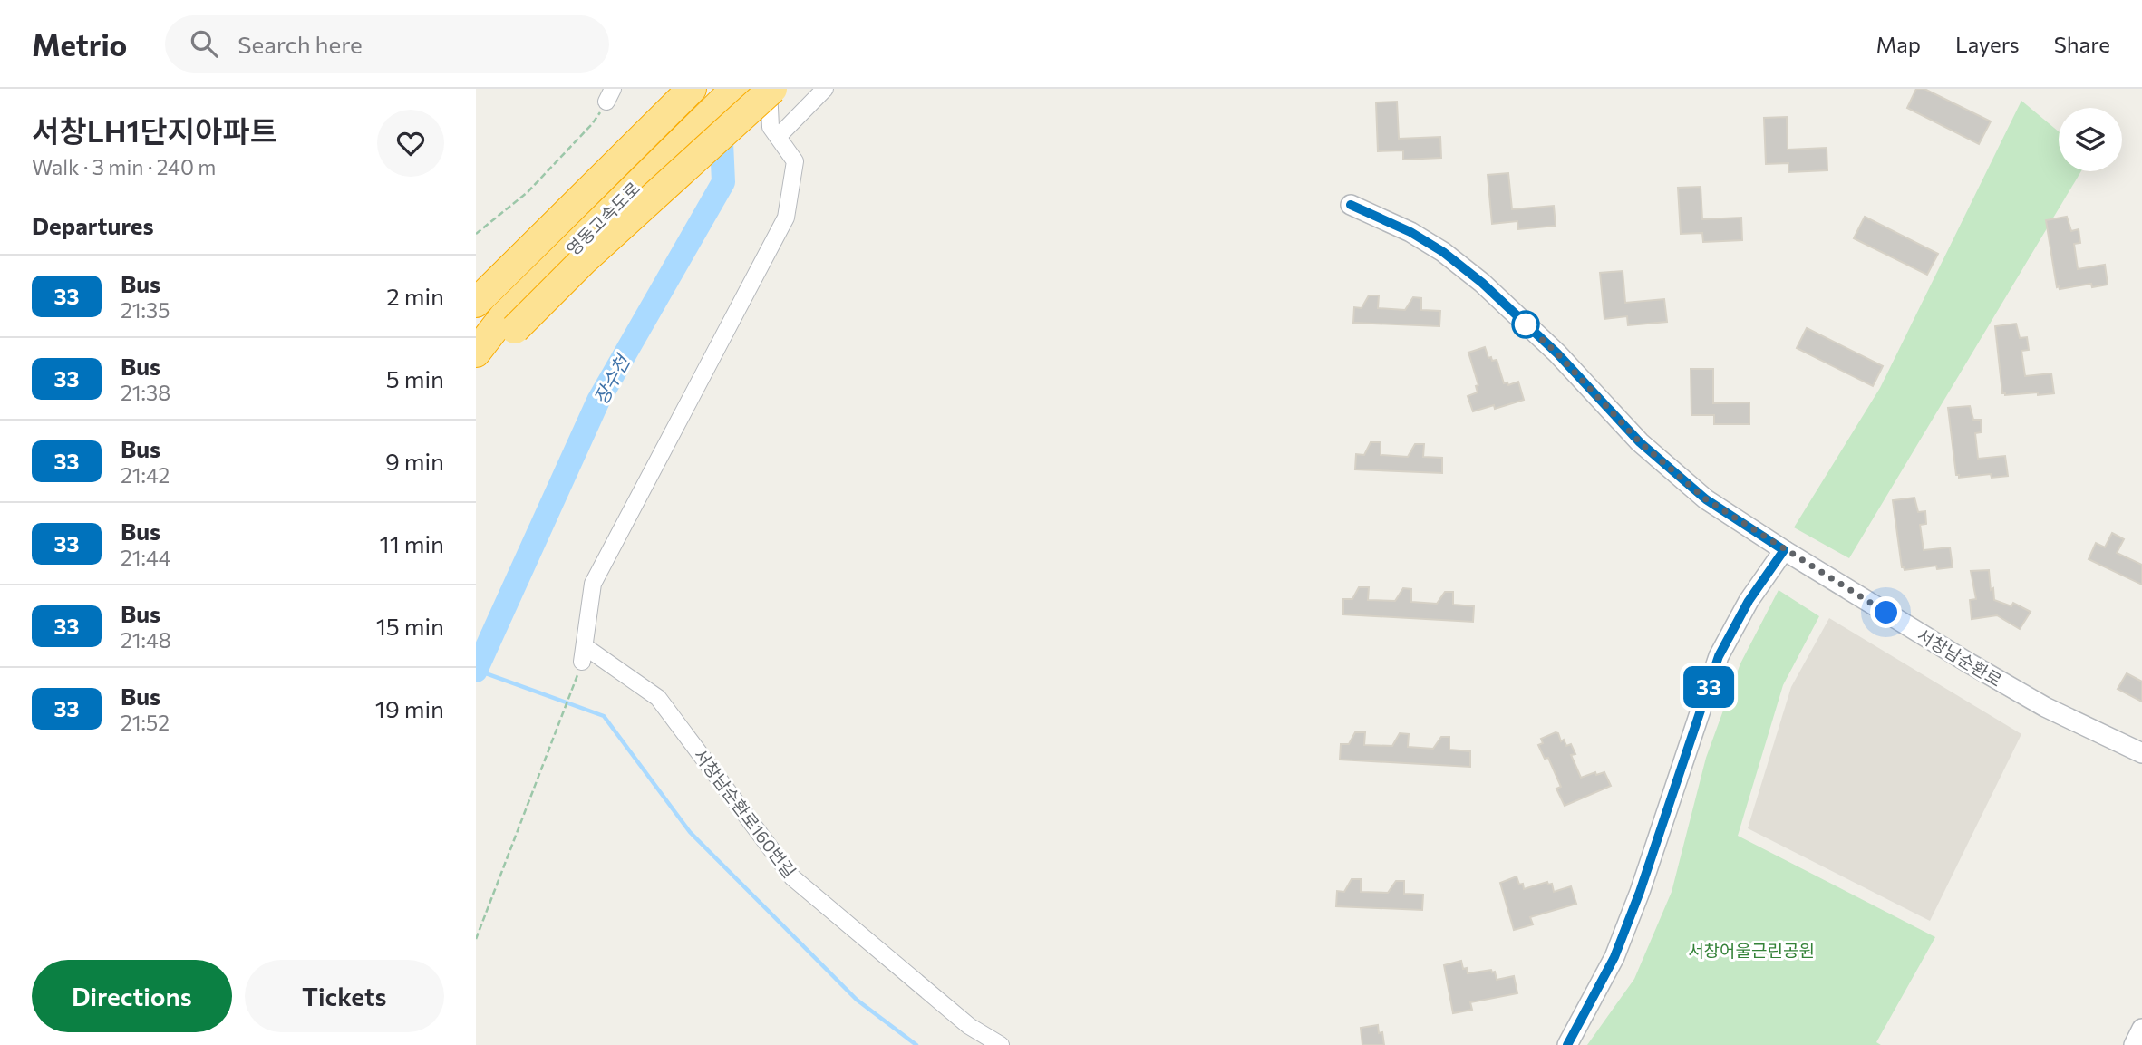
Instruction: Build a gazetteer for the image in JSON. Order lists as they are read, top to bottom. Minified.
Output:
{"streets":{"highway":["영동고속도로"],"street":["서창남순환로","서창남순환로160번길"]},"water":["장수천"],"parks":["서창어울근린공원"],"lines":["bus line 33"],"page":{"header":"Metrio","search":"Search here","nav":["Map","Layers","Share"],"heading":[["서창LH1단지아파트","Walk · 3 min · 240 m"],"Departures"],"on_map":"33","list":[{"mark":"33","name":"Bus","note":"21:35","value":"2 min"},{"mark":"33","name":"Bus","note":"21:38","value":"5 min"},{"mark":"33","name":"Bus","note":"21:42","value":"9 min"},{"mark":"33","name":"Bus","note":"21:44","value":"11 min"},{"mark":"33","name":"Bus","note":"21:48","value":"15 min"},{"mark":"33","name":"Bus","note":"21:52","value":"19 min"}],"buttons":["Directions","Tickets"]}}
